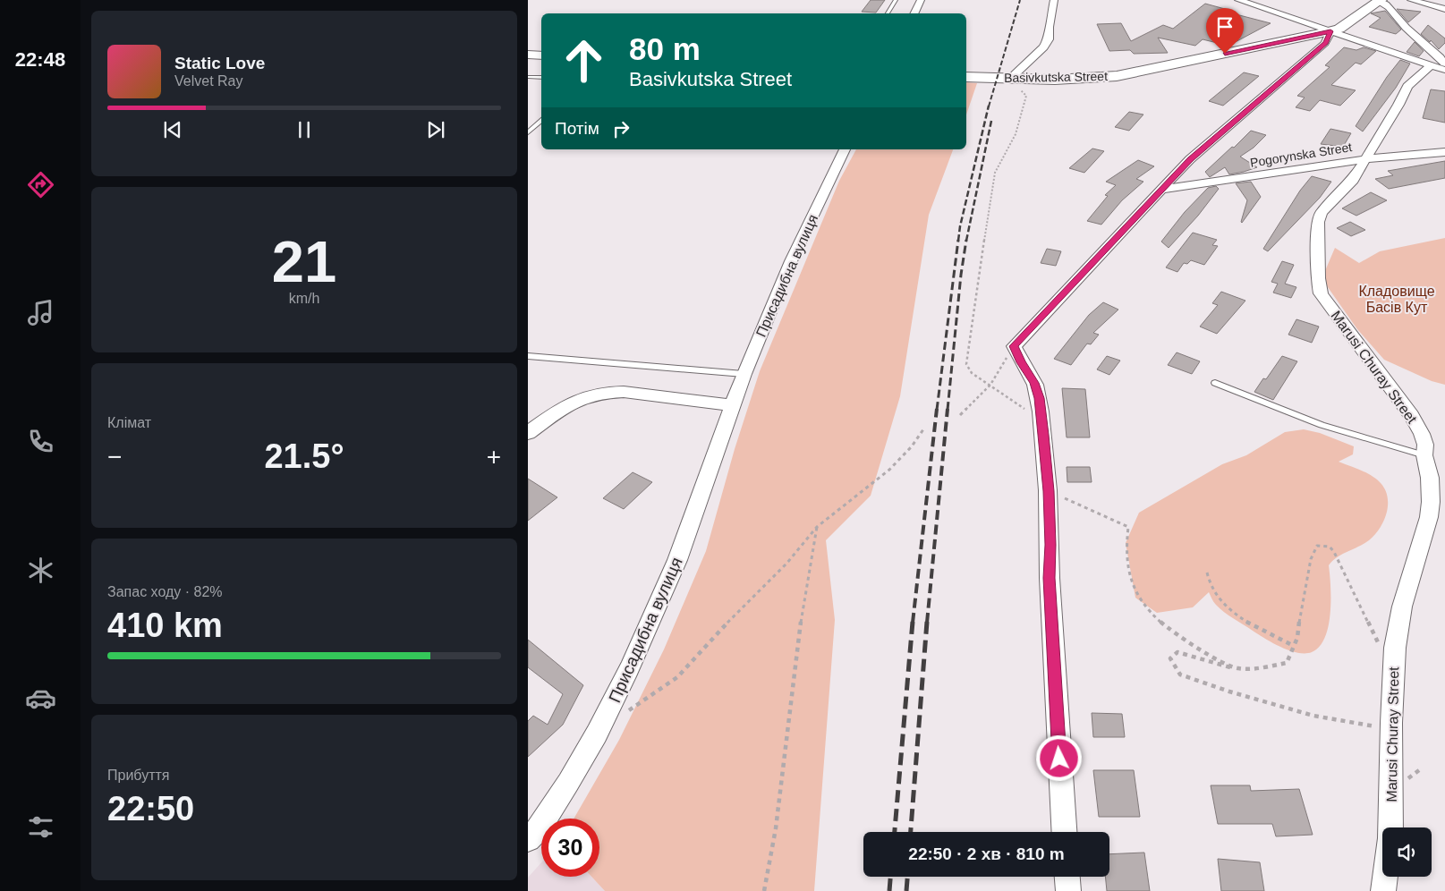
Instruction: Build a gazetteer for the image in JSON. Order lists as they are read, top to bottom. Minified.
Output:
{"streets":{"main road":["Basivkutska Street"],"street":["Pogorynska Street","Присадибна вулиця","Marusi Churay Street"]},"crossings":[["Basivkutska Street","Pogorynska Street"],["Pogorynska Street","Marusi Churay Street"]],"parks":["Кладовище Басів Кут"],"page":{"tabs":"22:48","turn":["80 m","Basivkutska Street"],"song":["Static Love","Velvet Ray"],"then":"Потім","tile":[["21","km/h"],"Клімат",["Запас ходу · 82%","410 km"],["Прибуття","22:50"]],"heat":["−","21.5°","+"],"limit":"30","trip":"22:50 · 2 хв · 810 m"}}
